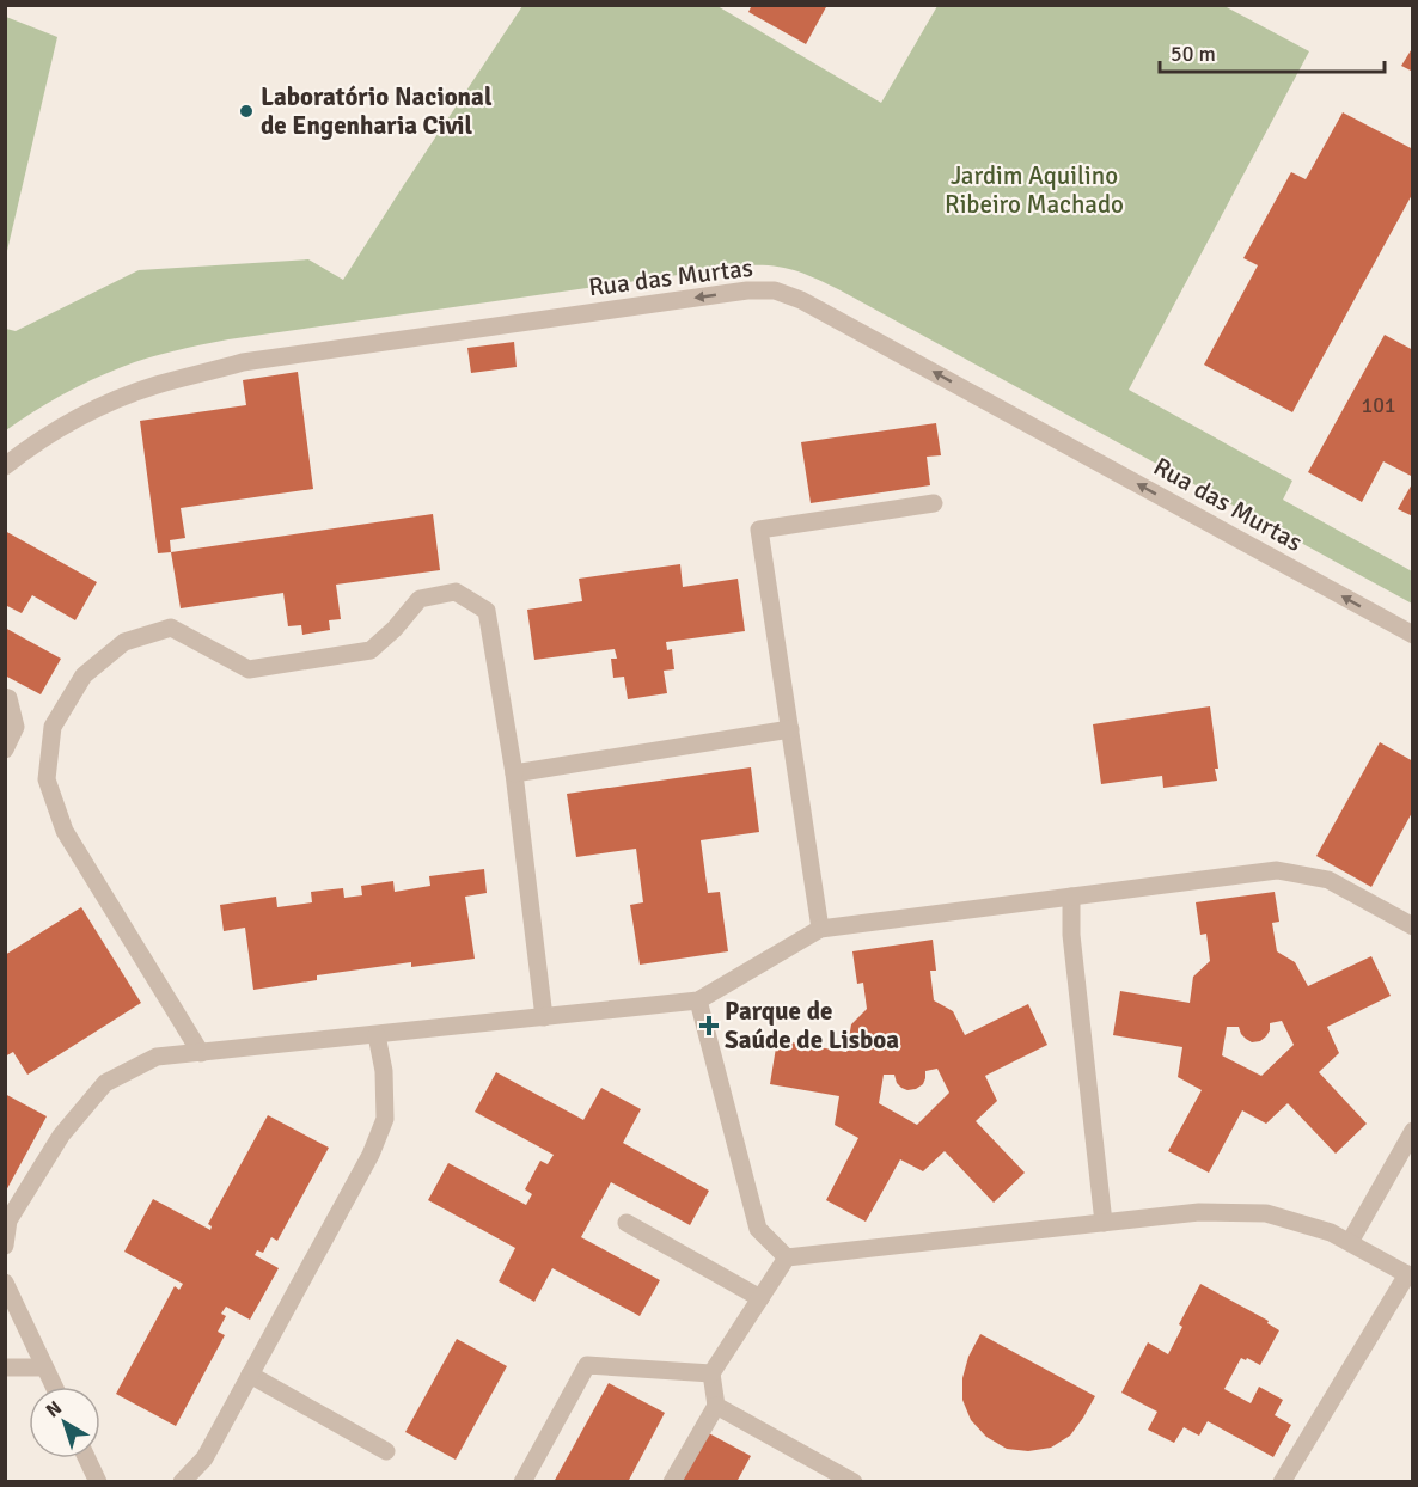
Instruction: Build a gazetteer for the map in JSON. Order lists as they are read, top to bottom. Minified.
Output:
{"streets":{"street":["Rua das Murtas"]},"one_way":["Rua das Murtas"],"parks":["Jardim Aquilino Ribeiro Machado"],"places":{"other":["Laboratório Nacional de Engenharia Civil"],"health":["Parque de Saúde de Lisboa"]},"house_numbers":["101"],"scale_bar":"50 m","north":"top left"}
